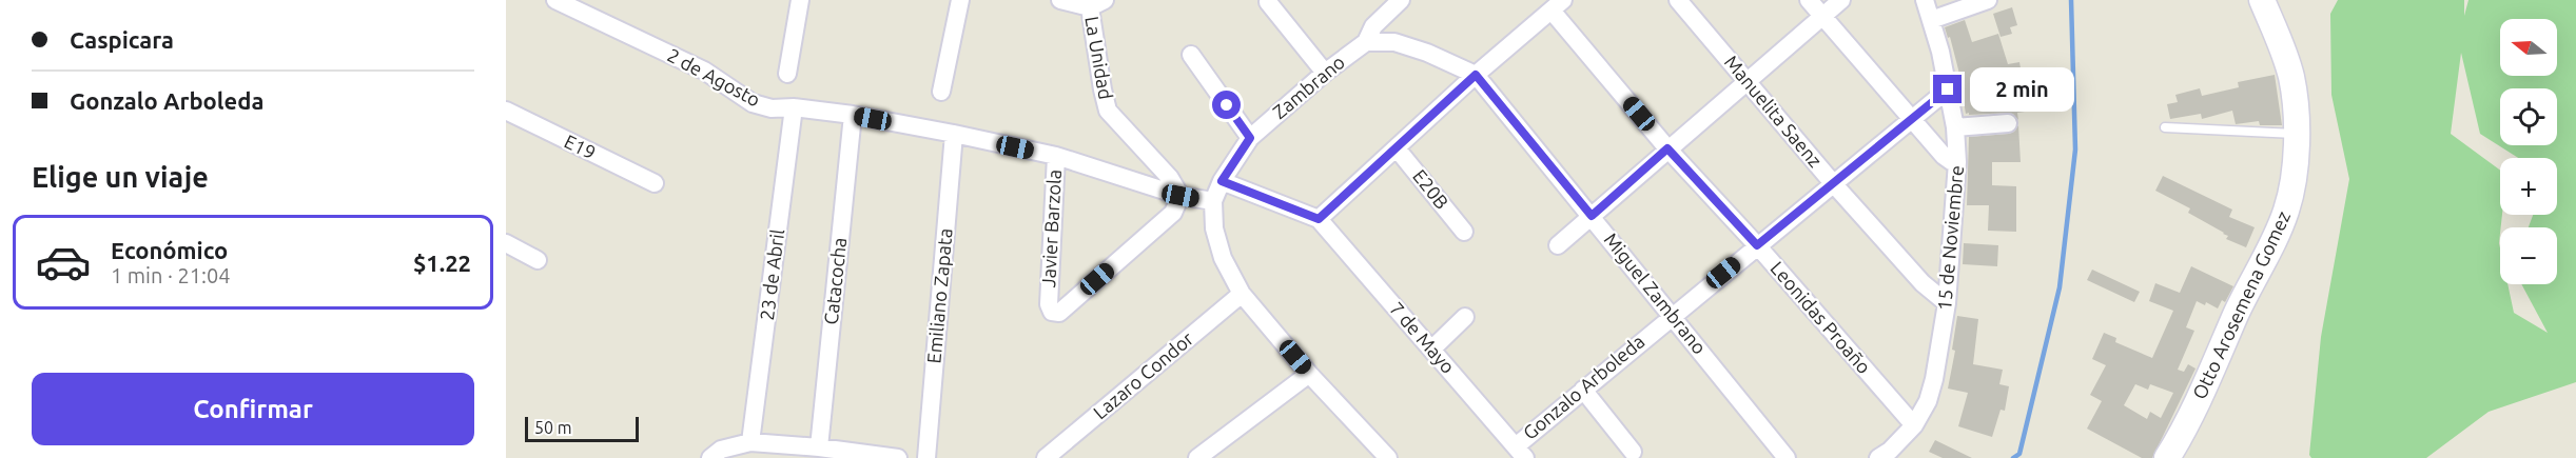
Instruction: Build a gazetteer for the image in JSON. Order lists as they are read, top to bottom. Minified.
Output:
{"streets":{"street":["La Unidad","2 de Agosto","Zambrano","Manuelita Saenz","E19","E20B","Javier Barzola","15 de Noviembre","23 de Abril","Catacocha","Miguel Zambrano","Emiliano Zapata","Otto Arosemena Gomez","Leonidas Proaño","7 de Mayo","Lazaro Condor","Gonzalo Arboleda"]},"crossings":[["La Unidad","2 de Agosto"],["La Unidad","Javier Barzola"],["2 de Agosto","Zambrano"],["2 de Agosto","Javier Barzola"],["2 de Agosto","23 de Abril"],["2 de Agosto","Catacocha"],["2 de Agosto","Emiliano Zapata"],["Zambrano","Miguel Zambrano"],["Zambrano","Lazaro Condor"],["Manuelita Saenz","15 de Noviembre"],["Manuelita Saenz","Gonzalo Arboleda"],["15 de Noviembre","Leonidas Proaño"],["15 de Noviembre","Gonzalo Arboleda"],["Miguel Zambrano","Gonzalo Arboleda"],["Leonidas Proaño","Gonzalo Arboleda"],["7 de Mayo","Gonzalo Arboleda"]],"scale_bar":"50 m","north":"left","page":{"banner":["Caspicara","Gonzalo Arboleda"],"map_buttons":["+","−"],"bubble":"2 min","heading":"Elige un viaje","list":[{"name":"Económico","note":"1 min · 21:04","value":"$1.22"}],"buttons":"Confirmar","scale":"50 m"}}
